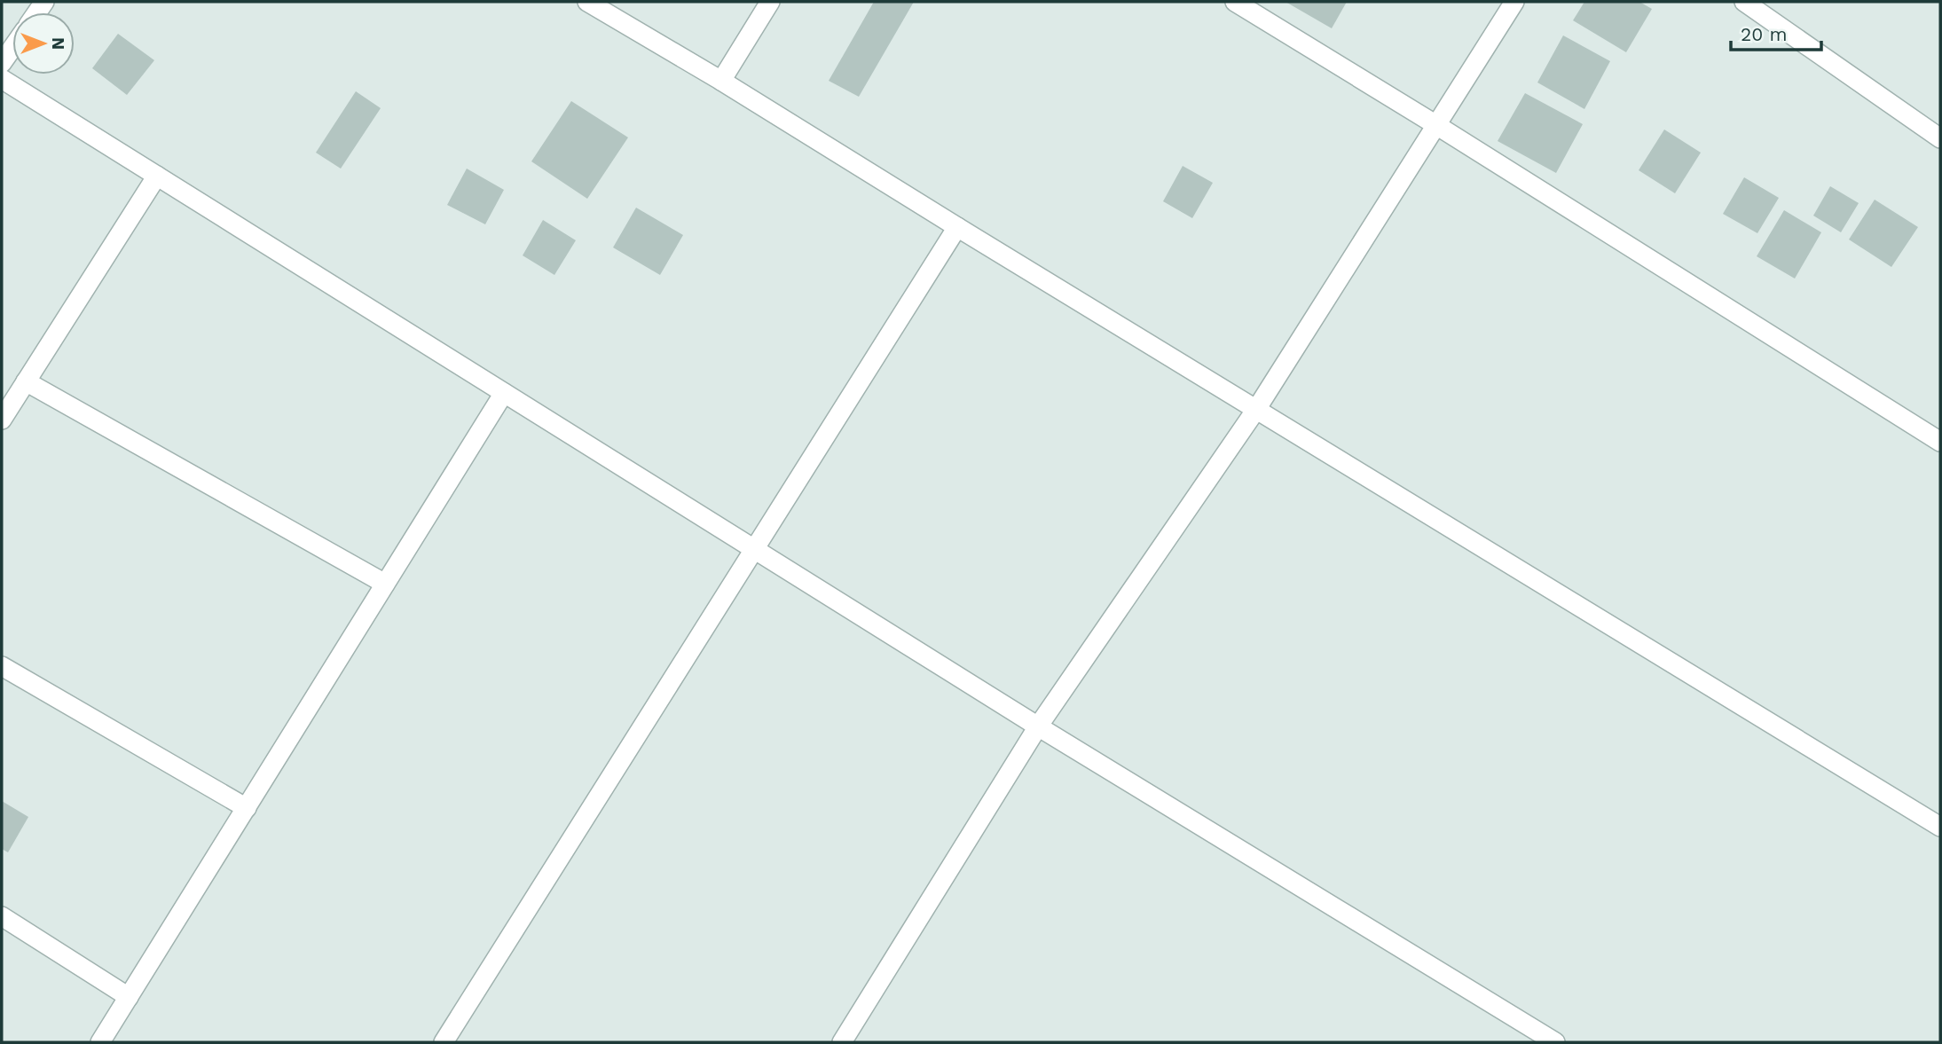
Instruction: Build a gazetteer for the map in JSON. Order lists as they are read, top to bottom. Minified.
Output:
{"scale_bar":"20 m","north":"right"}
